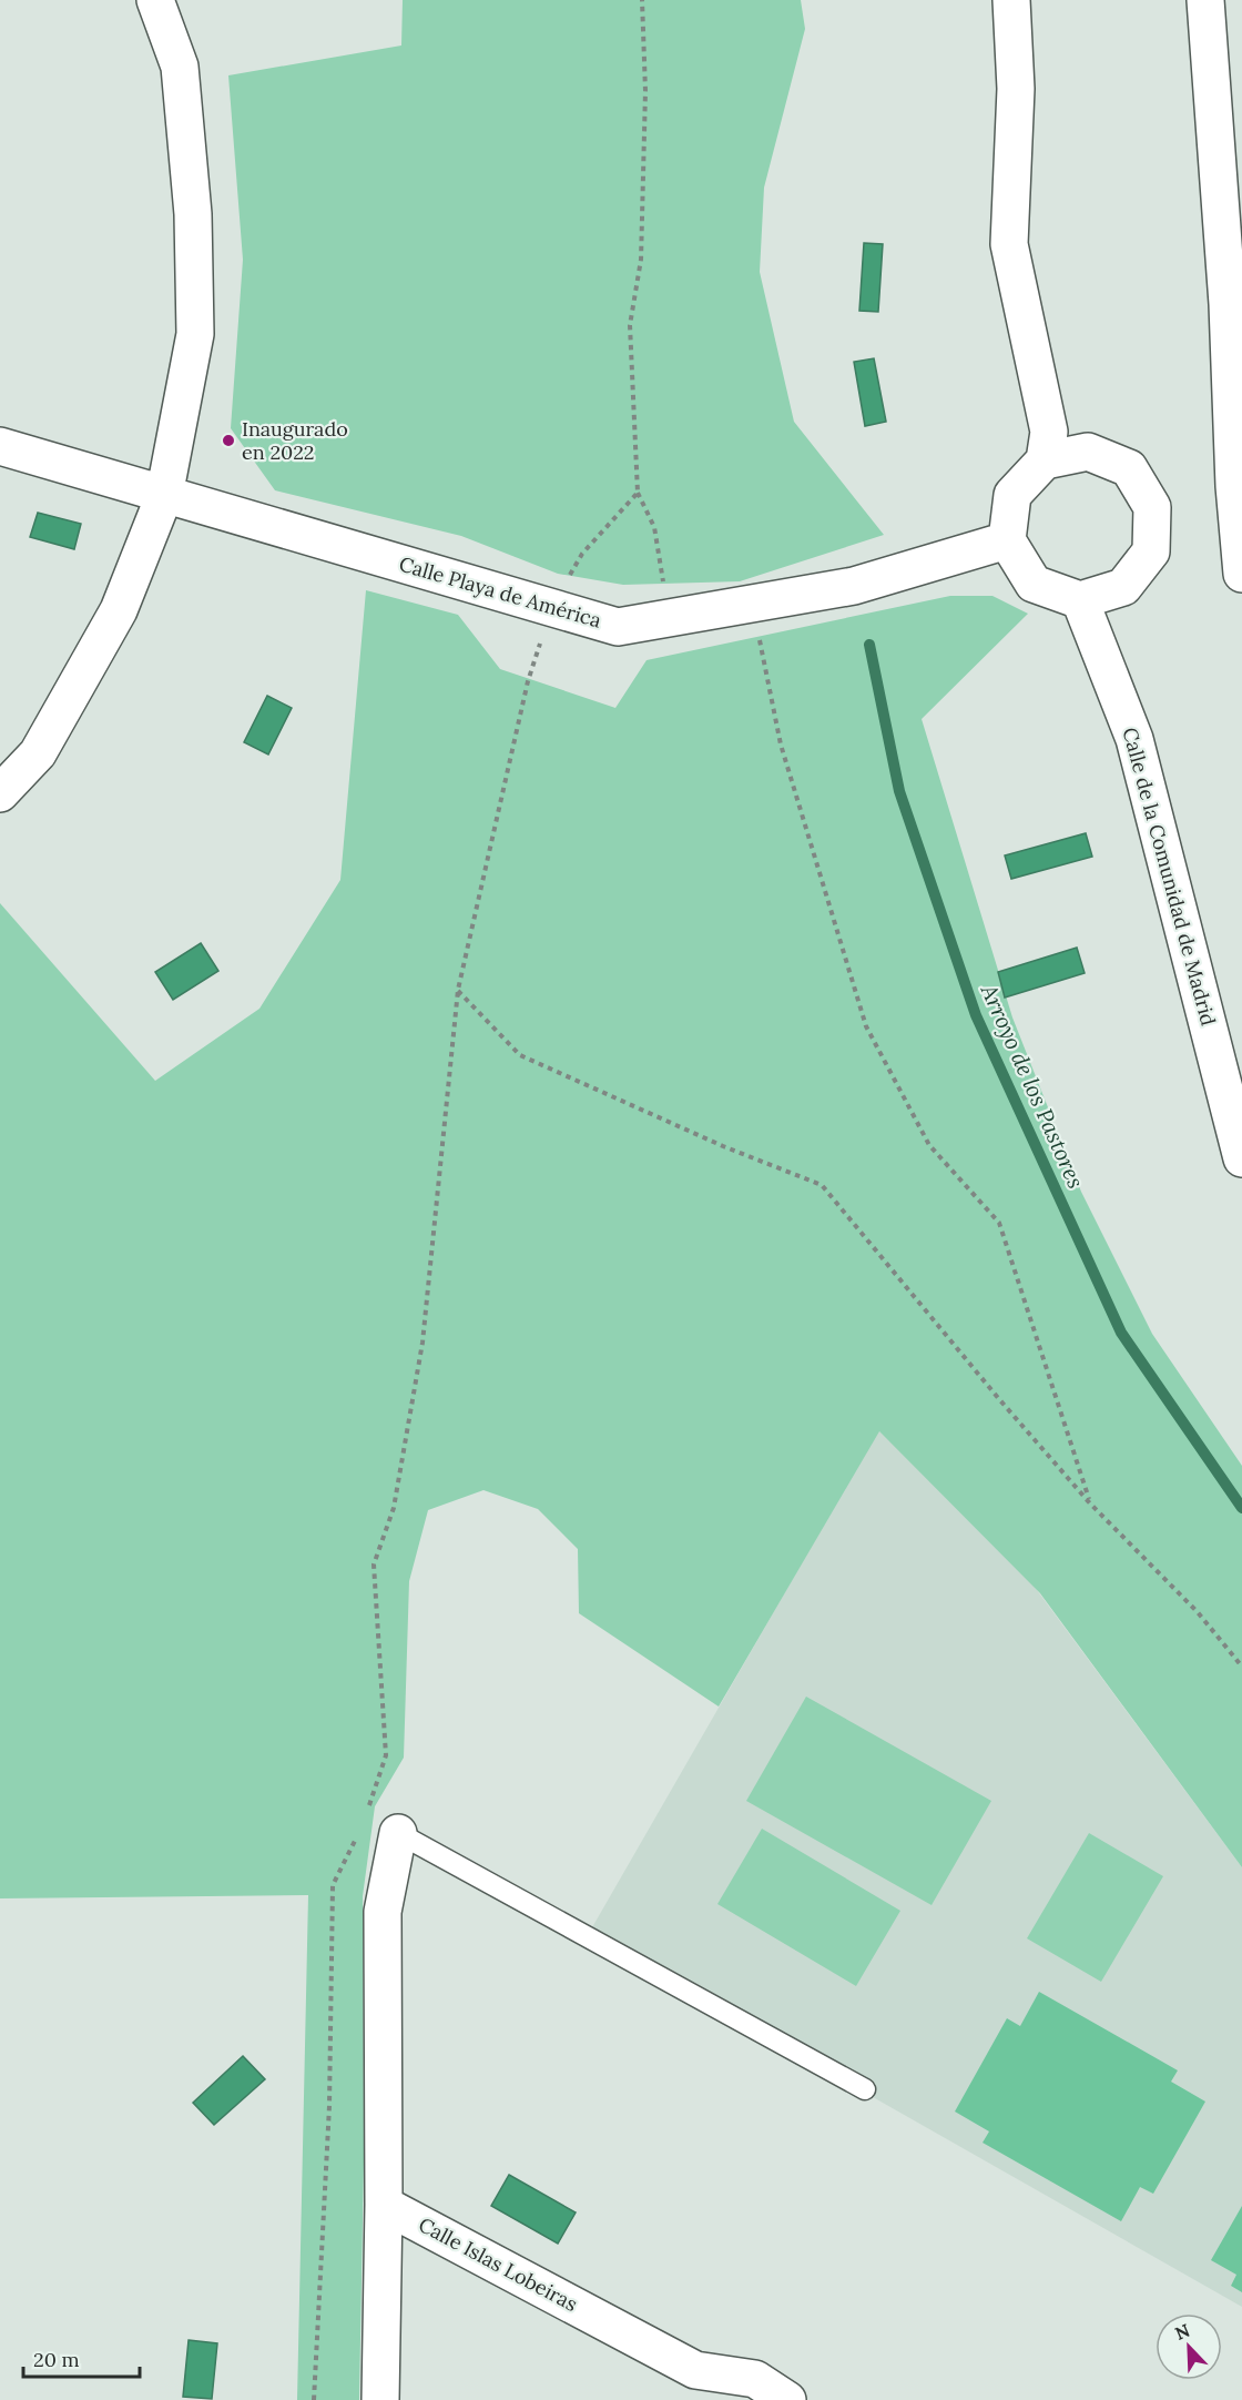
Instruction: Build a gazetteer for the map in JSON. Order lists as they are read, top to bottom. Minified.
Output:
{"streets":{"street":["Calle Playa de América","Calle de la Comunidad de Madrid","Calle Islas Lobeiras"]},"crossings":[["Calle Playa de América","Calle de la Comunidad de Madrid"]],"water":["Arroyo de los Pastores"],"places":["Inaugurado en 2022"],"scale_bar":"20 m","north":"top left"}
